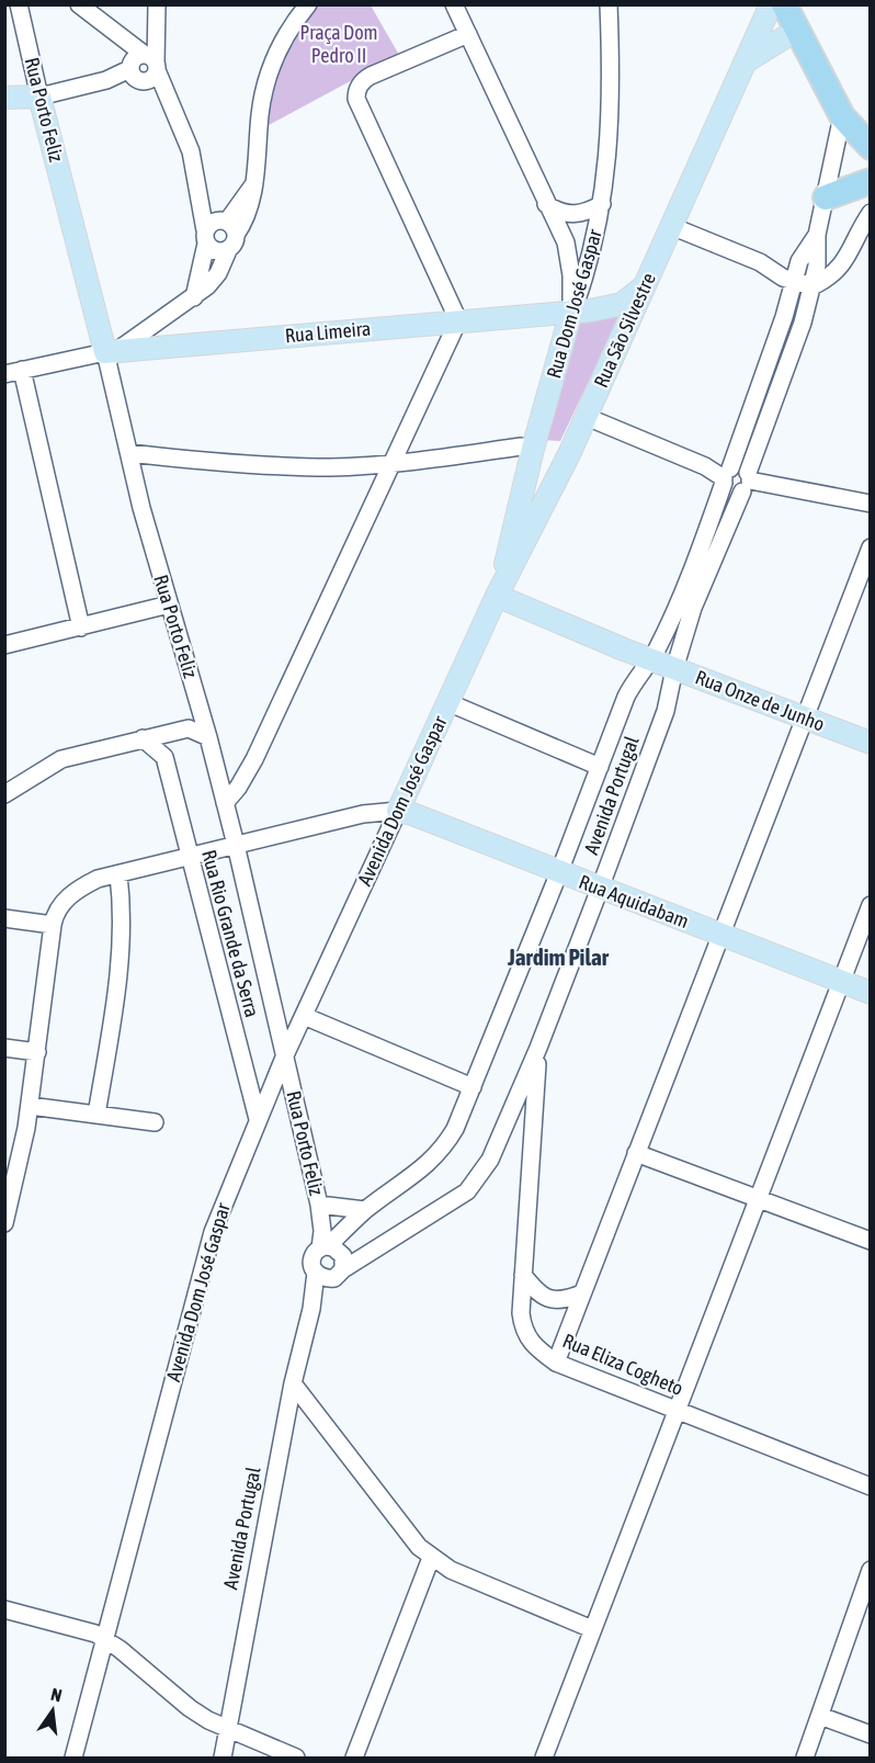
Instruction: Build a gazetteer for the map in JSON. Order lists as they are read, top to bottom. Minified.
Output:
{"streets":{"main road":["Rua Porto Feliz","Rua Dom José Gaspar","Rua São Silvestre","Rua Limeira","Rua Onze de Junho","Avenida Dom José Gaspar","Rua Aquidabam"],"street":["Avenida Portugal","Rua Rio Grande da Serra","Rua Eliza Cogheto"]},"crossings":[["Rua Porto Feliz","Rua Limeira"],["Rua Porto Feliz","Avenida Portugal"],["Rua Porto Feliz","Avenida Dom José Gaspar"],["Rua Dom José Gaspar","Rua São Silvestre"],["Rua Dom José Gaspar","Rua Limeira"],["Rua Dom José Gaspar","Rua Onze de Junho"],["Rua Dom José Gaspar","Avenida Dom José Gaspar"],["Rua São Silvestre","Rua Limeira"],["Rua São Silvestre","Rua Onze de Junho"],["Rua São Silvestre","Avenida Dom José Gaspar"],["Rua Onze de Junho","Avenida Portugal"],["Rua Onze de Junho","Avenida Dom José Gaspar"],["Avenida Portugal","Rua Aquidabam"],["Avenida Portugal","Rua Eliza Cogheto"],["Avenida Dom José Gaspar","Rua Aquidabam"],["Avenida Dom José Gaspar","Rua Rio Grande da Serra"]],"districts":["Jardim Pilar"],"parks":["Praça Dom Pedro II"],"north":"top"}
